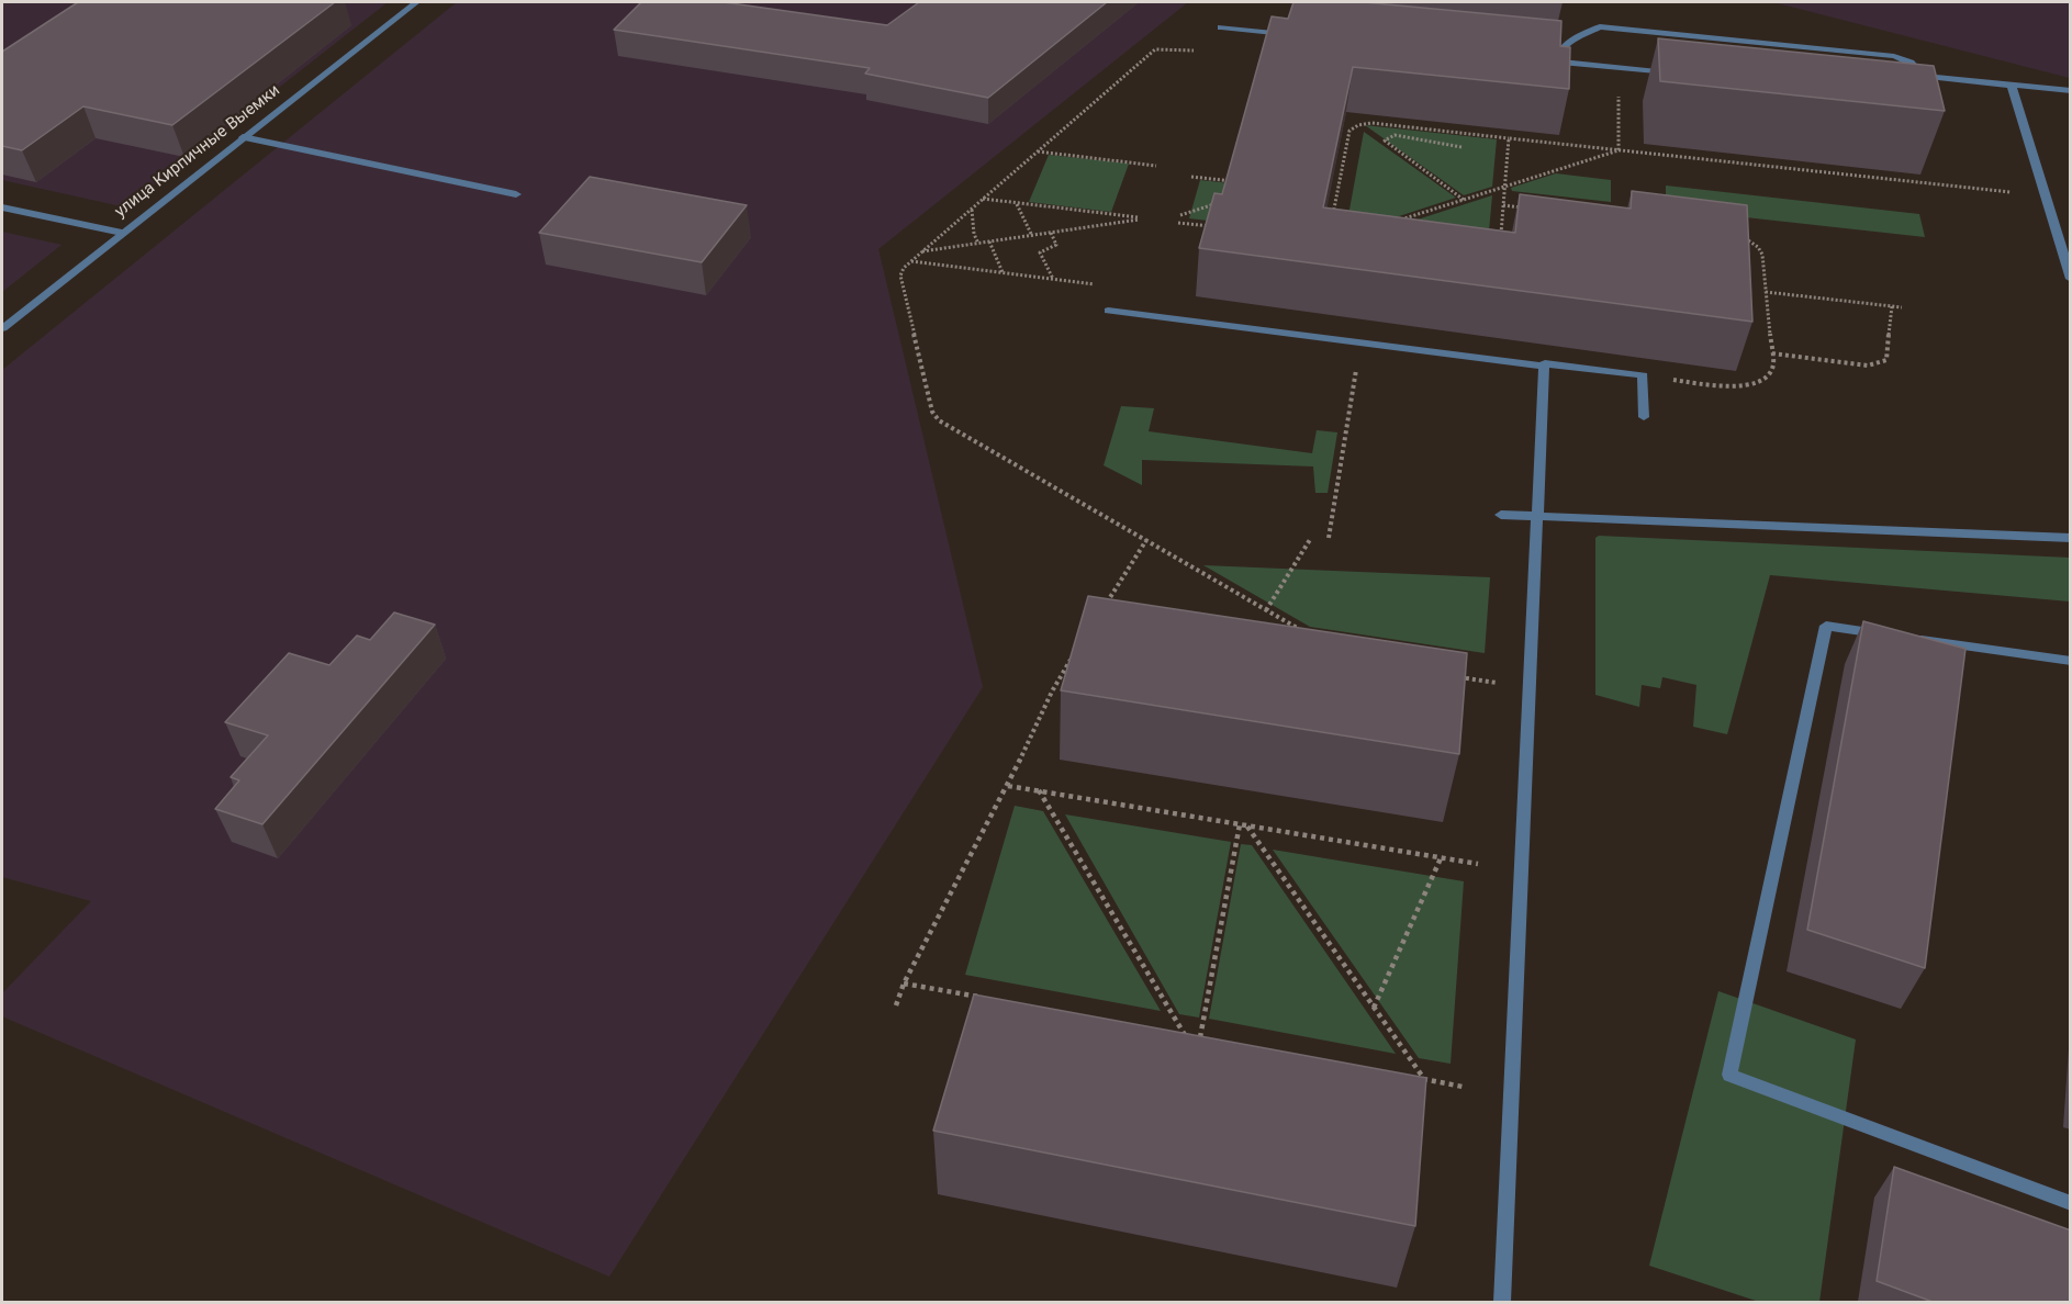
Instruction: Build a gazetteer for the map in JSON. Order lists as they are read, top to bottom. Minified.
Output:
{"streets":{"street":["улица Кирпичные Выемки"]}}
